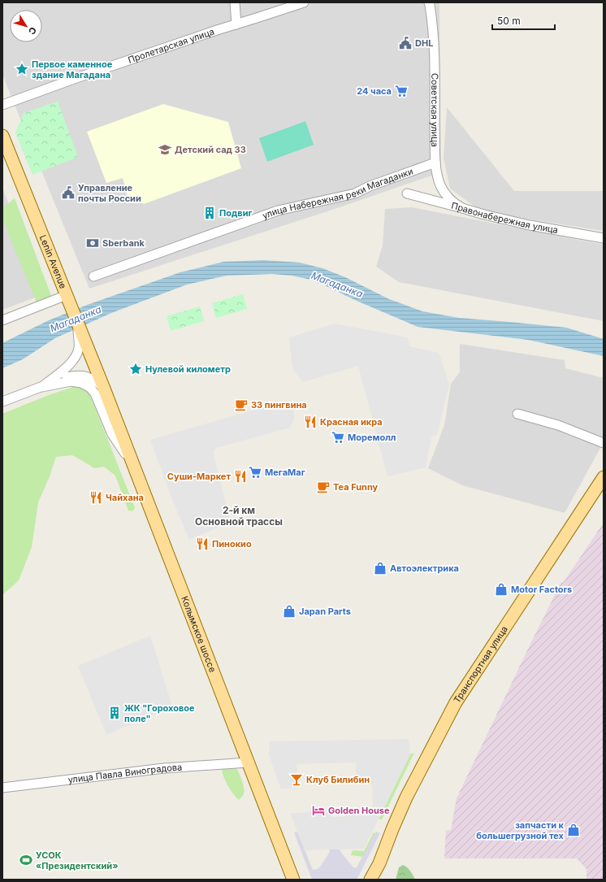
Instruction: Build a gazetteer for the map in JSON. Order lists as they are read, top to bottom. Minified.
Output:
{"streets":{"main road":["Lenin Avenue","Колымское шоссе","Транспортная улица"],"street":["Пролетарская улица","Советская улица","улица Набережная реки Магаданки","Правонабережная улица","улица Павла Виноградова"]},"crossings":[["Советская улица","улица Набережная реки Магаданки"],["Советская улица","Правонабережная улица"],["Lenin Avenue","Колымское шоссе"],["Колымское шоссе","улица Павла Виноградова"]],"districts":["2-й км Основной трассы"],"water":["Магаданка"],"places":{"public building":["DHL","Управление почты России"],"place":["Первое каменное здание Магадана","Нулевой километр"],"supermarket":["24 часа","Моремолл","МегаМаг"],"school or university":["Детский сад 33"],"building":["Подвиг","ЖК \"Гороховое поле\""],"bank":["Sberbank"],"cafe":["33 пингвина","Tea Funny"],"restaurant":["Красная икра","Суши-Маркет","Чайхана","Пинокио"],"shop":["Автоэлектрика","Motor Factors","Japan Parts","запчасти к большегрузной тех"],"bar":["Клуб Билибин"],"hotel":["Golden House"],"sports":["УСОК «Президентский»"]},"scale_bar":"50 m","north":"bottom right"}
